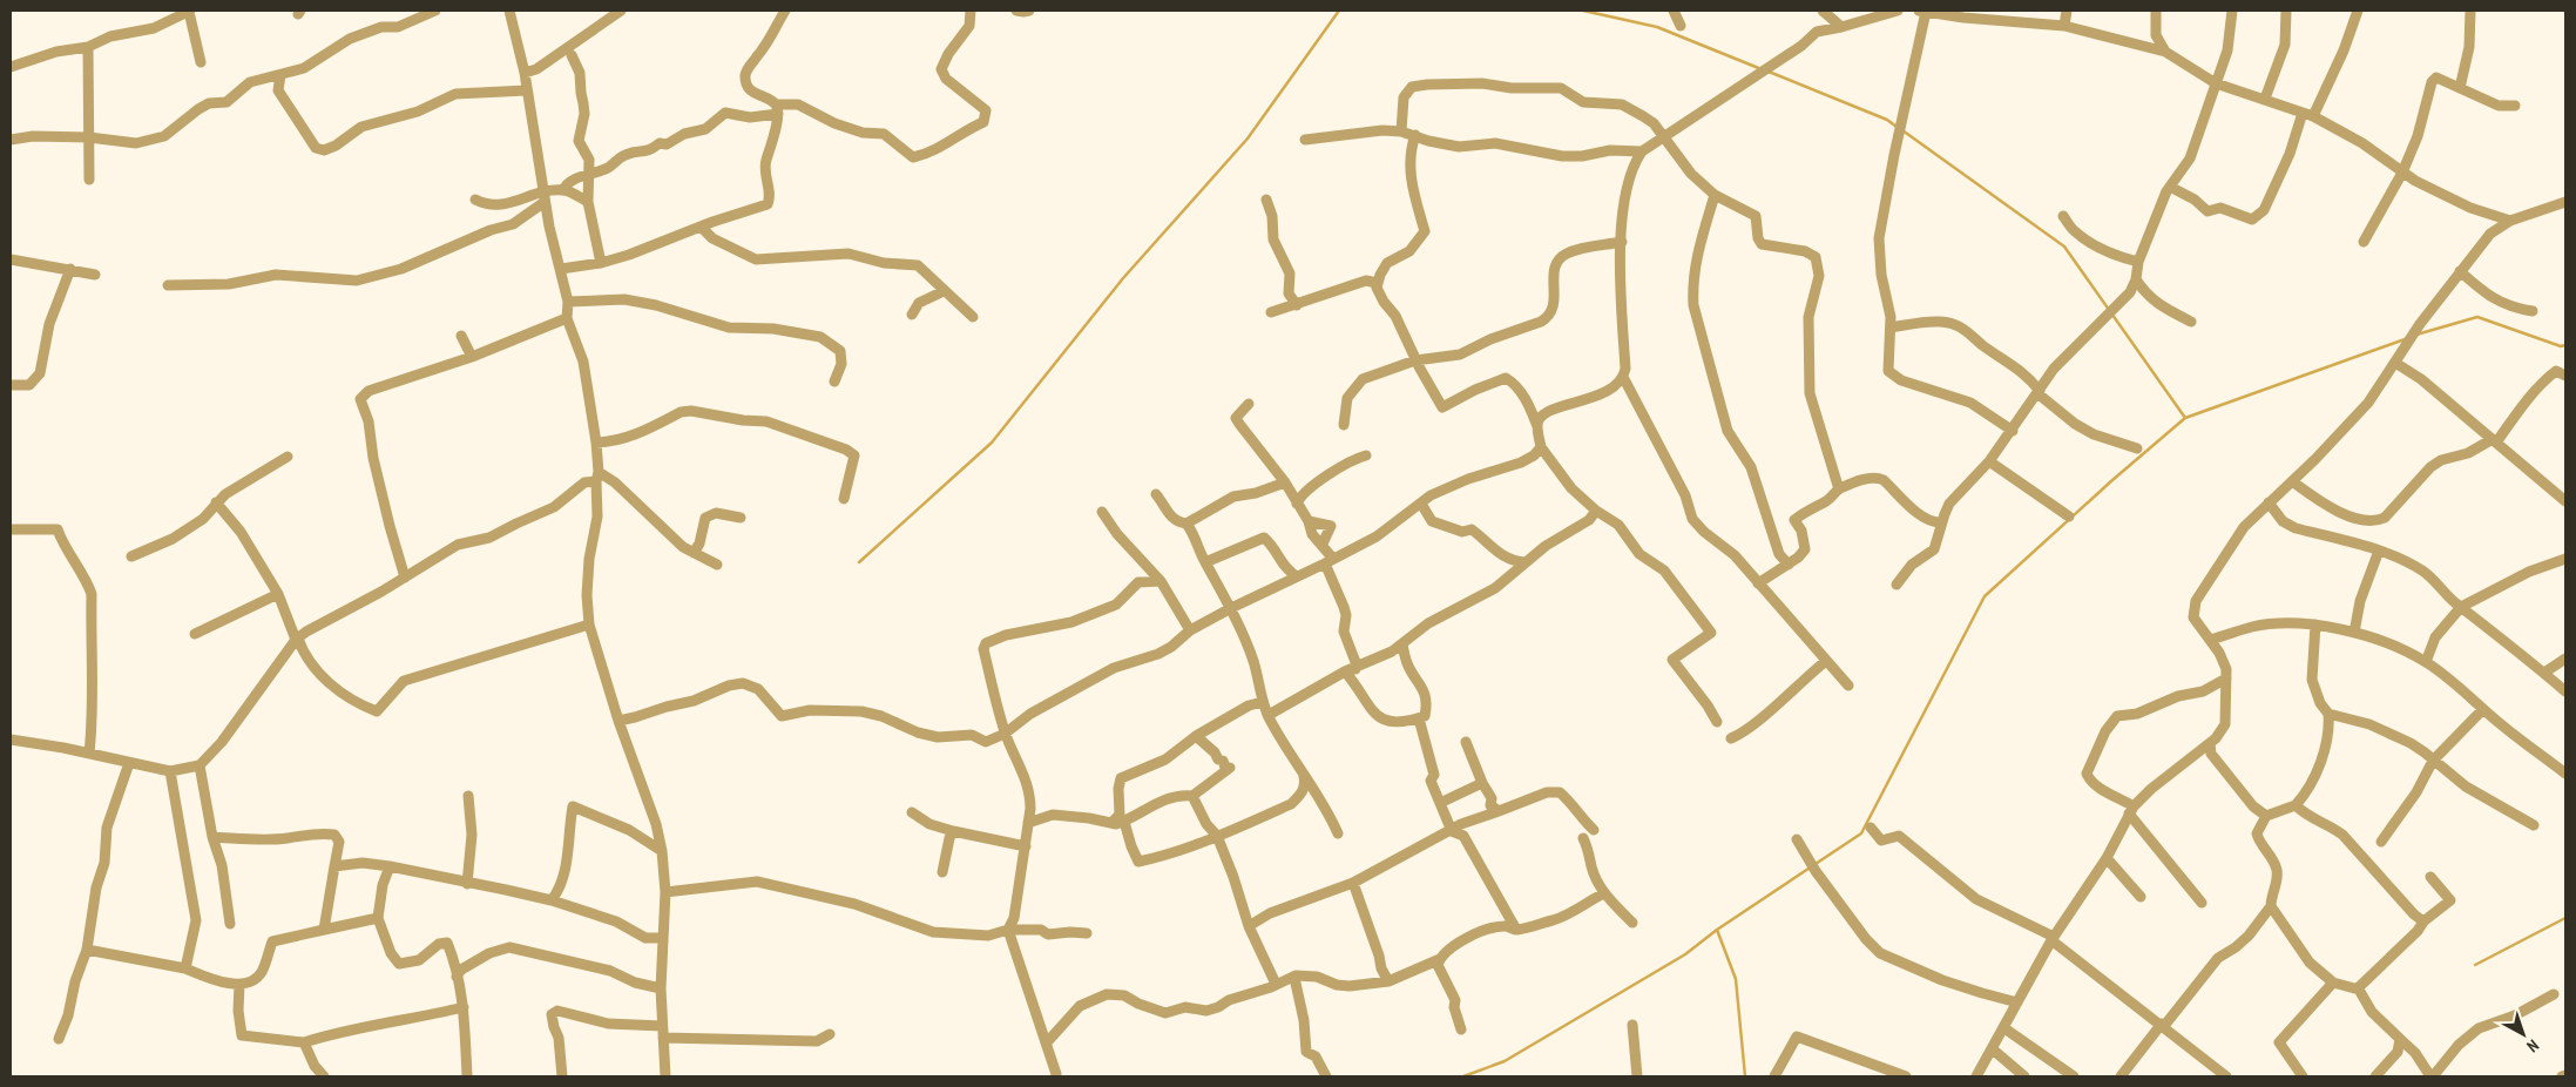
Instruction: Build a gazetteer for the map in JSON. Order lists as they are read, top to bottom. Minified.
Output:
{"north":"bottom right"}
